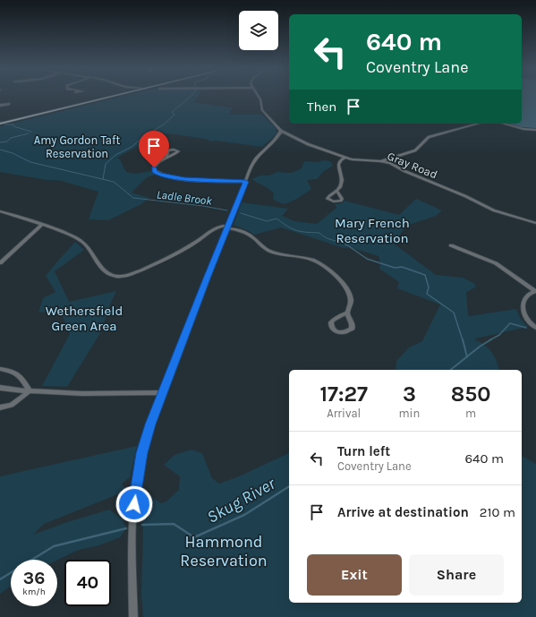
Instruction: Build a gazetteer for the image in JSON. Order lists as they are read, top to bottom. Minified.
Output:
{"streets":{"street":["Gray Road"]},"water":["Ladle Brook","Skug River"],"parks":["Amy Gordon Taft Reservation","Mary French Reservation","Wethersfield Green Area","Hammond Reservation"],"page":{"turn":["640 m","Coventry Lane"],"then":"Then","eta":["17:27","Arrival","3","min","850","m"],"list":[{"name":"Turn left","note":"Coventry Lane","value":"640 m"},{"name":"Arrive at destination","value":"210 m"}],"buttons":["Exit","Share"],"speed":"36 km/h","limit":"40"}}
